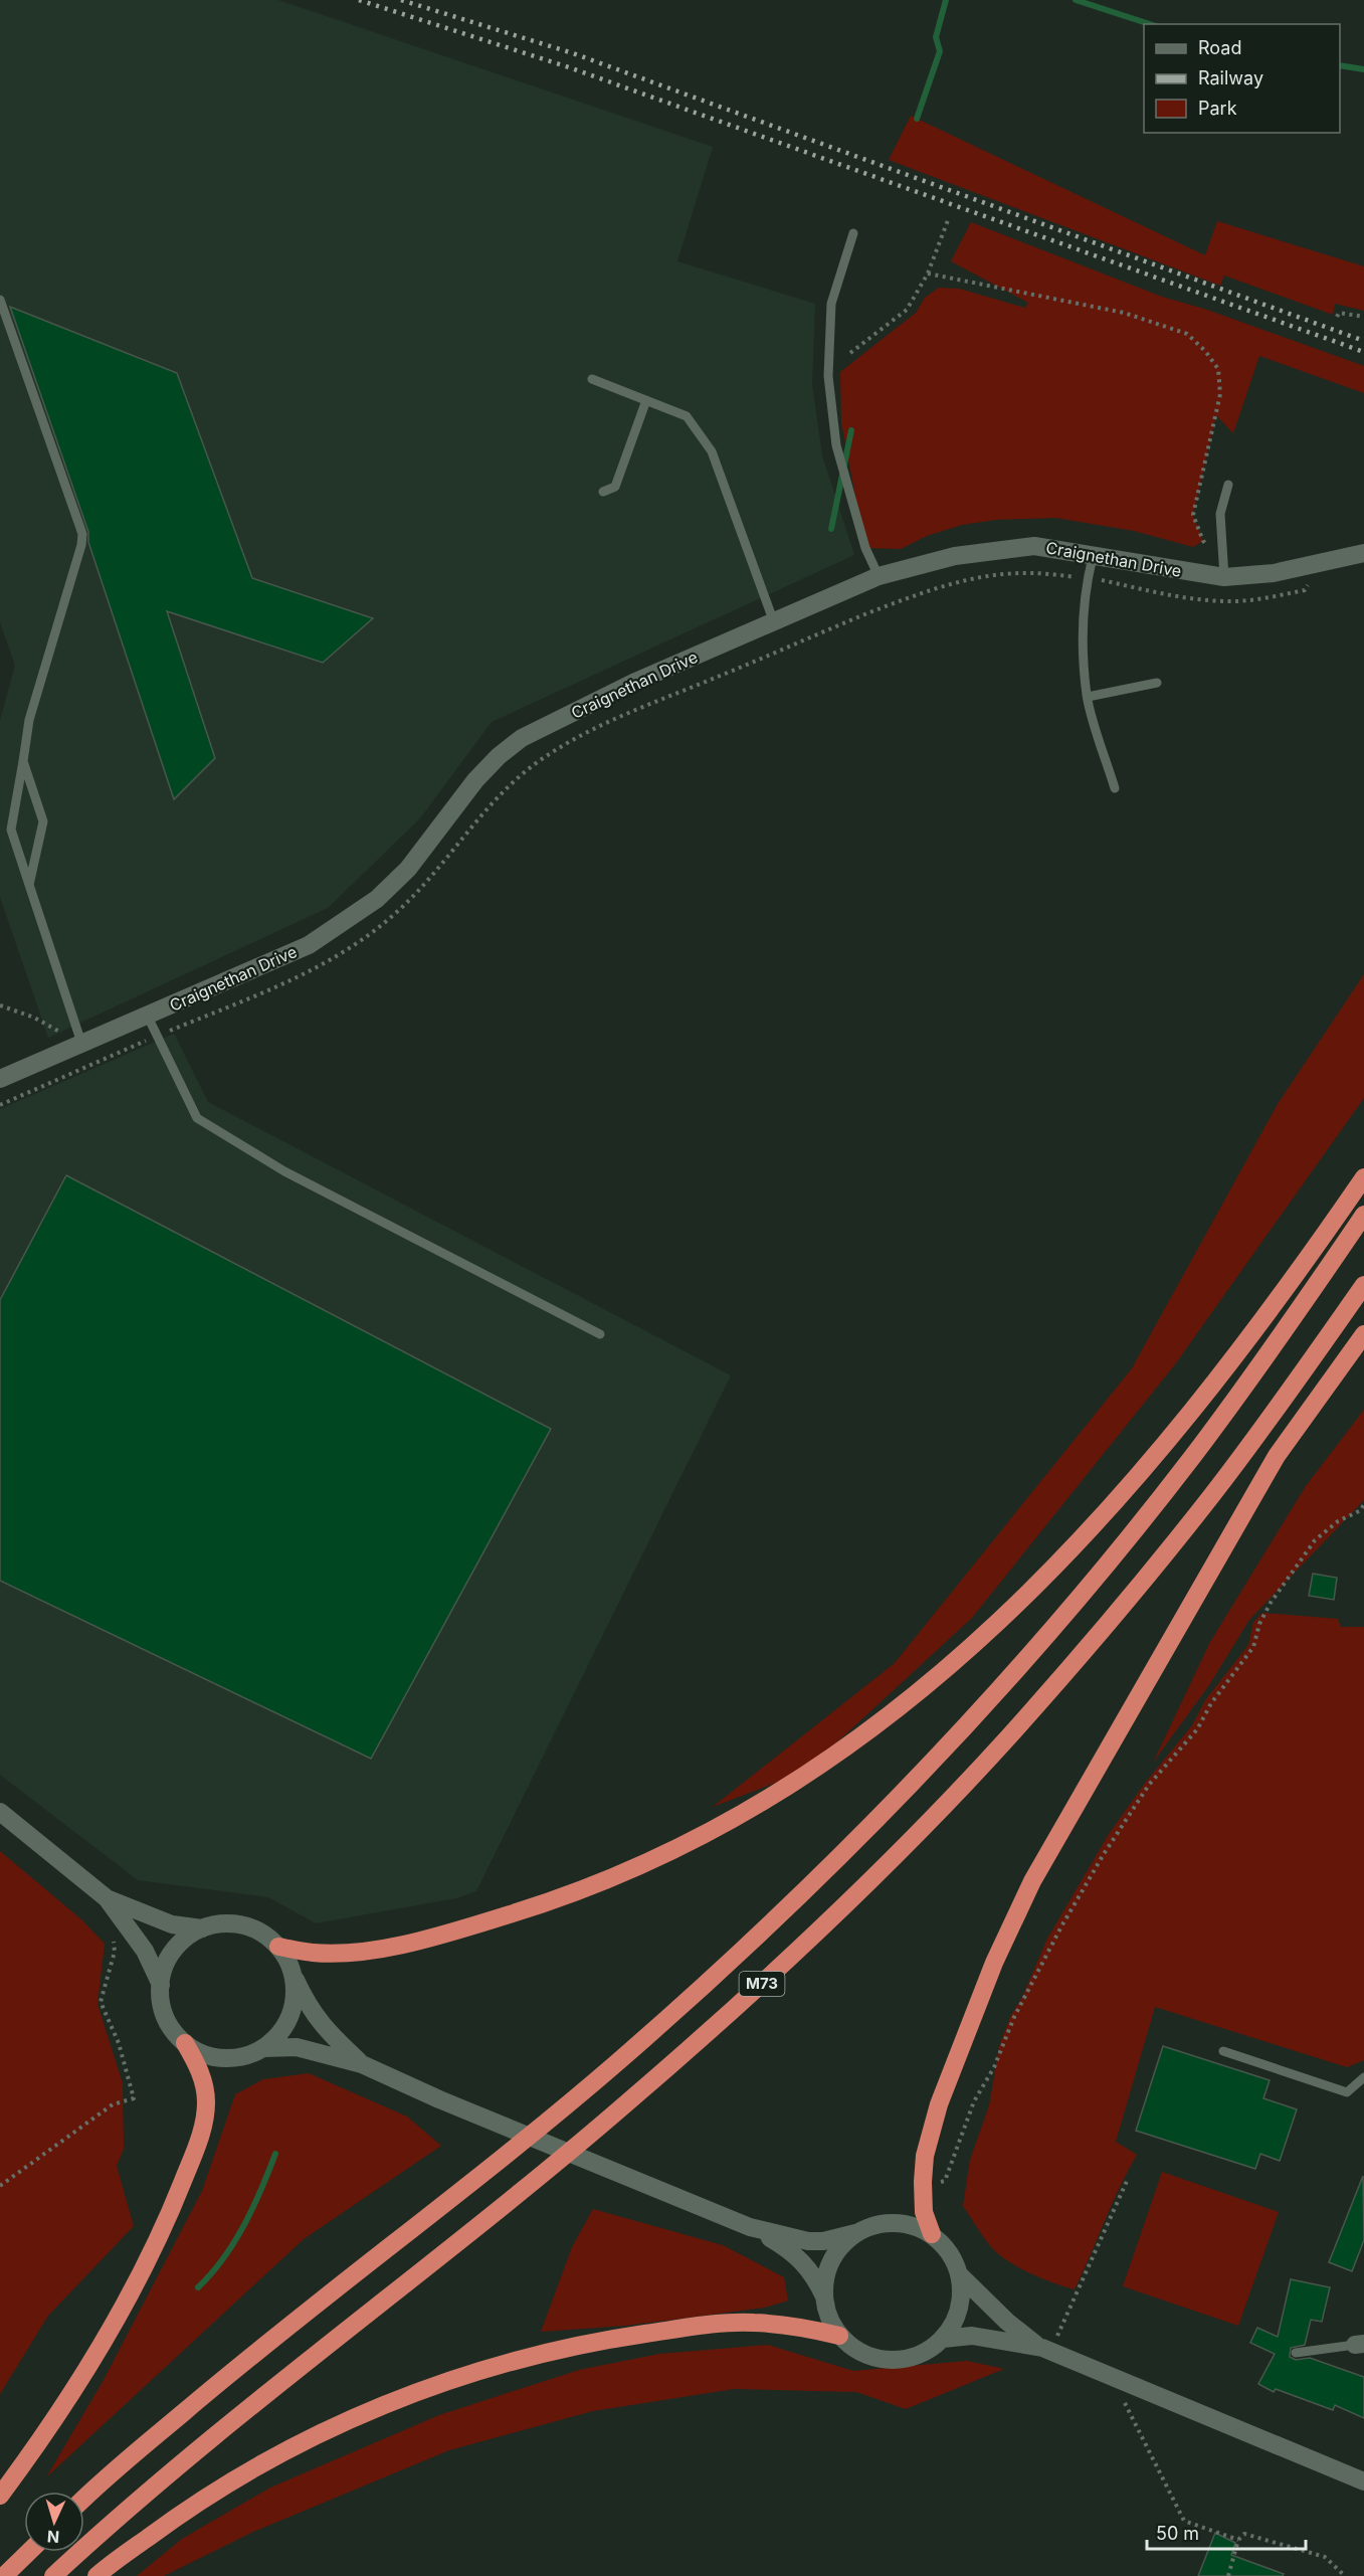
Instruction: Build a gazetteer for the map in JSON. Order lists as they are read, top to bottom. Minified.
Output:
{"streets":{"highway":["M73"],"street":["Craignethan Drive"]},"legend":["Road","Railway","Park"],"scale_bar":"50 m","north":"bottom"}
